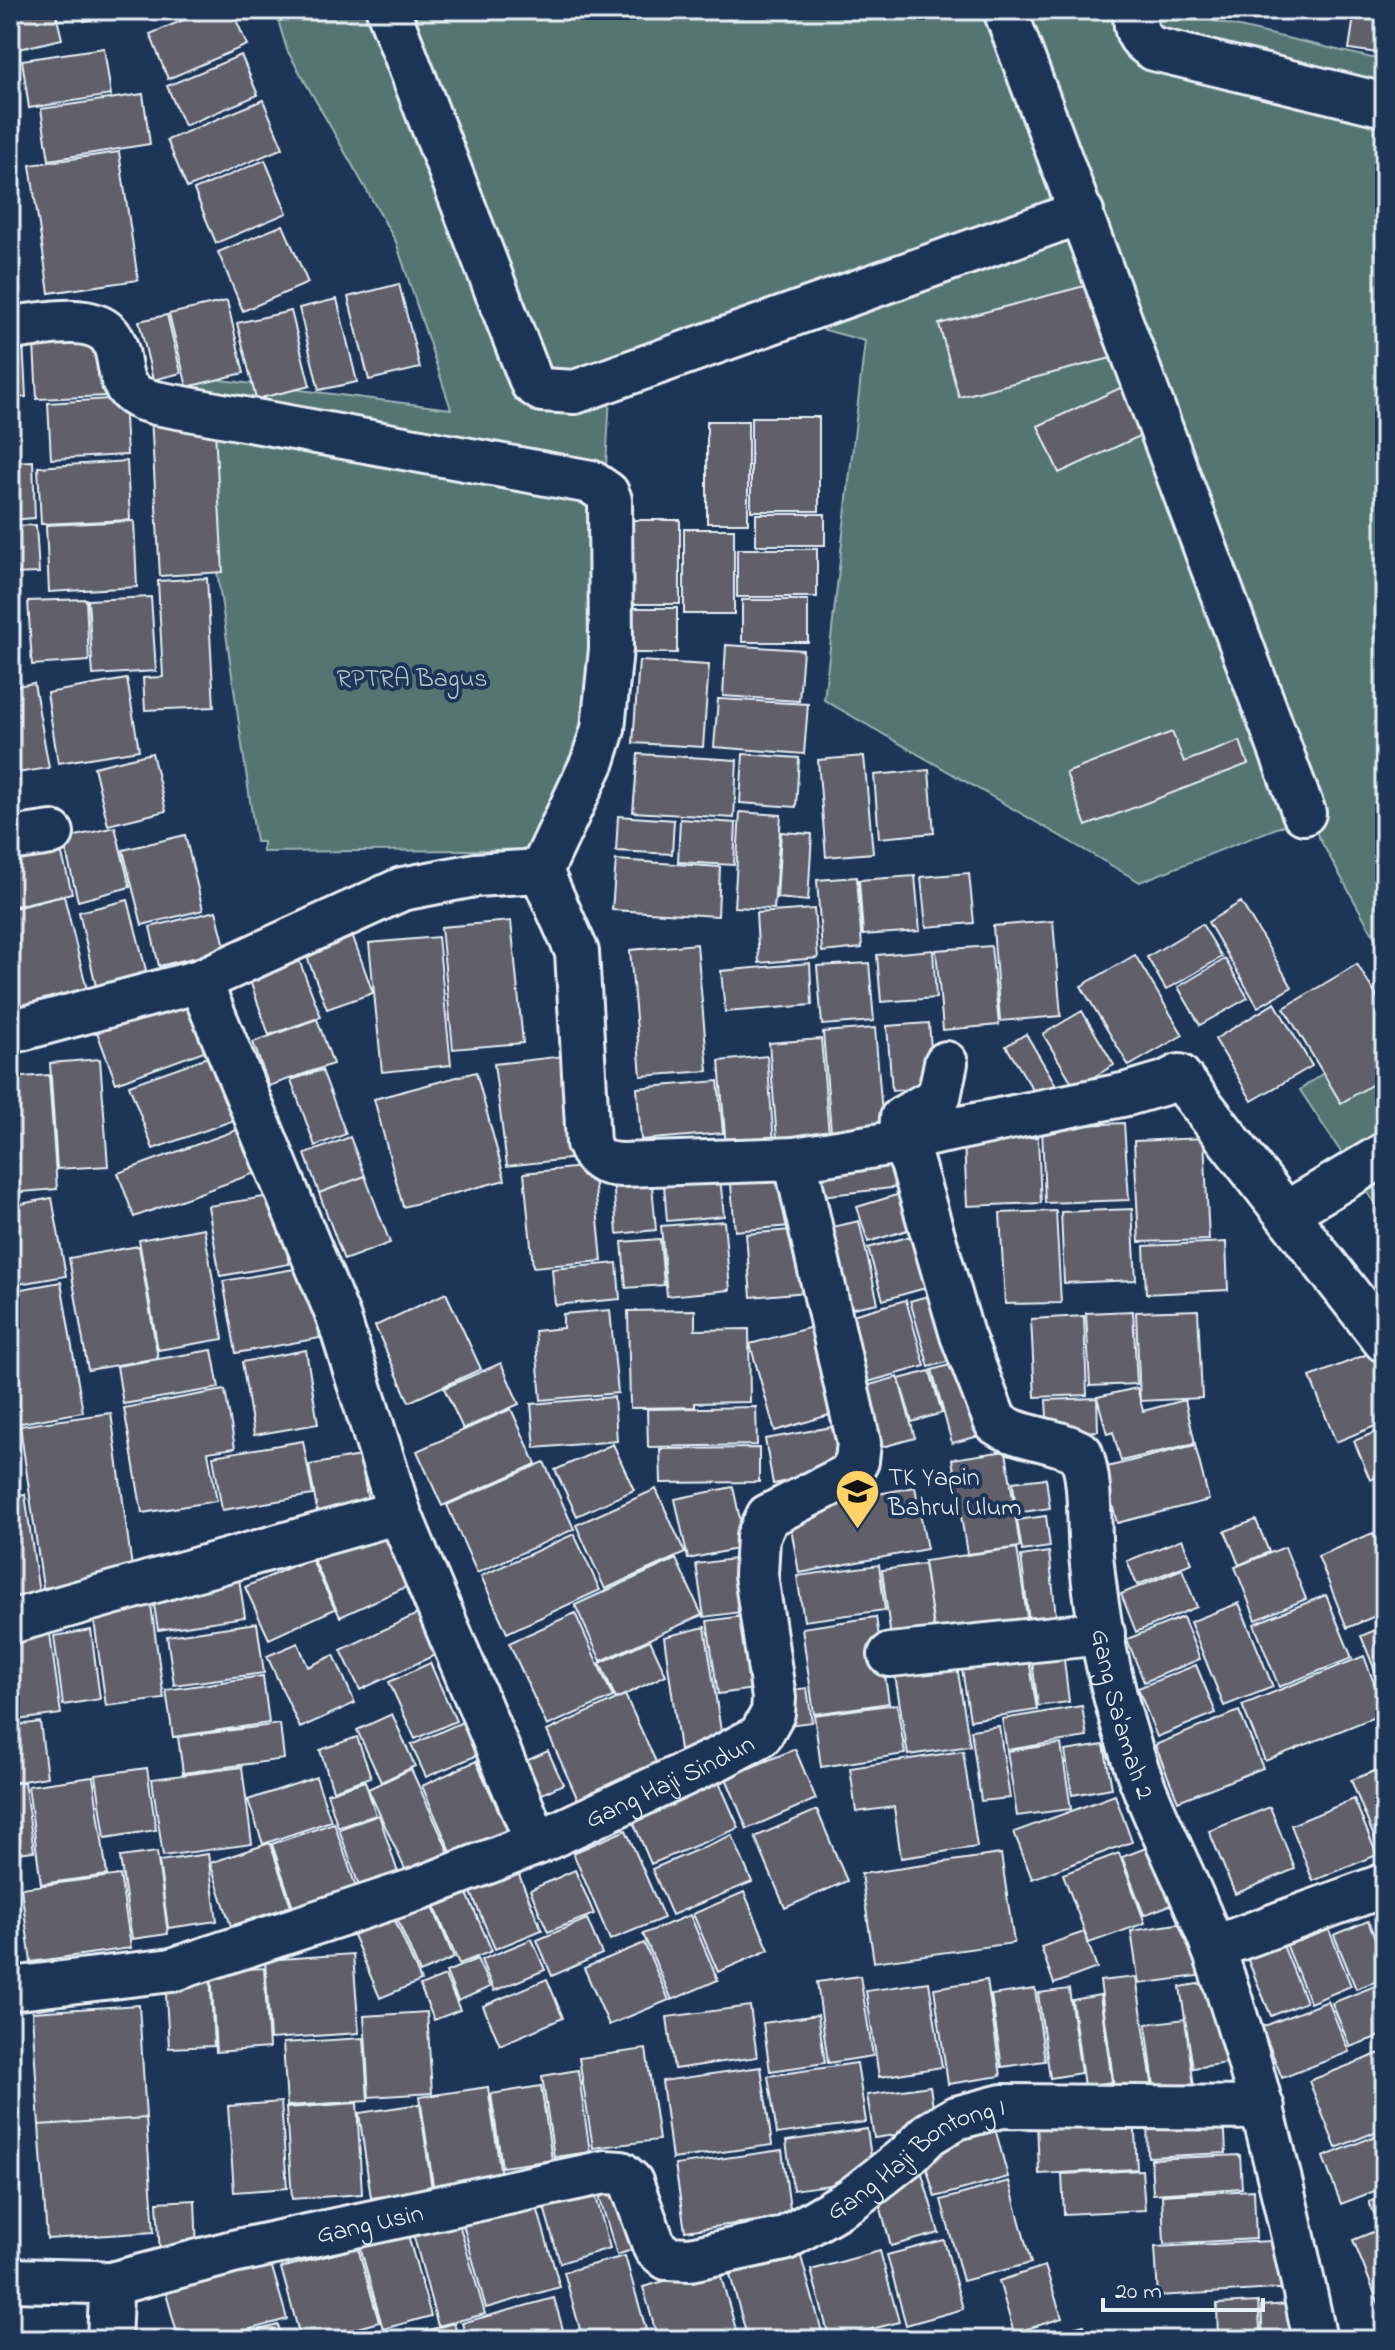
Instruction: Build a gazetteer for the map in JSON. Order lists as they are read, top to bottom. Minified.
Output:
{"streets":{"street":["Gang Sa'amah 2","Gang Haji Sindun","Gang Haji Bontong I","Gang Usin"]},"crossings":[["Gang Sa'amah 2","Gang Haji Bontong I"],["Gang Haji Bontong I","Gang Usin"]],"parks":["RPTRA Bagus"],"places":{"school or university":["TK Yapin Bahrul Ulum"]},"scale_bar":"20 m"}
